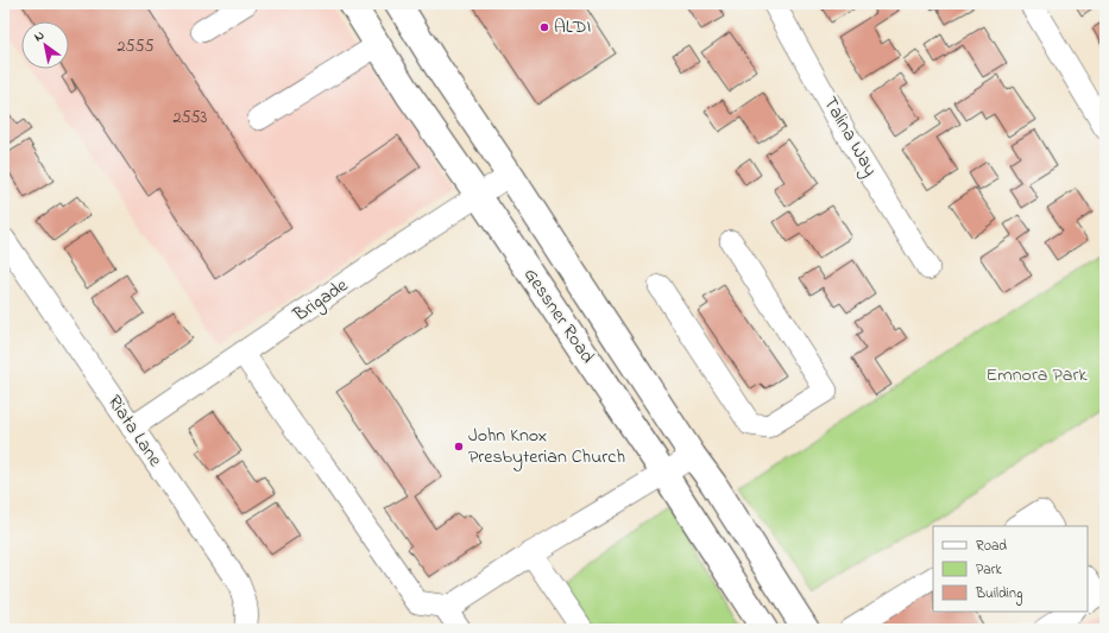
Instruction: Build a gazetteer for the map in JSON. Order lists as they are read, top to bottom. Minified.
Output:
{"streets":{"main road":["Gessner Road"],"street":["Talina Way","Brigade","Riata Lane"]},"crossings":[["Brigade","Gessner Road"],["Brigade","Riata Lane"]],"parks":["Emnora Park"],"places":["ALDI","John Knox Presbyterian Church"],"house_numbers":["2555","2553"],"legend":["Road","Park","Building"],"north":"top left"}
